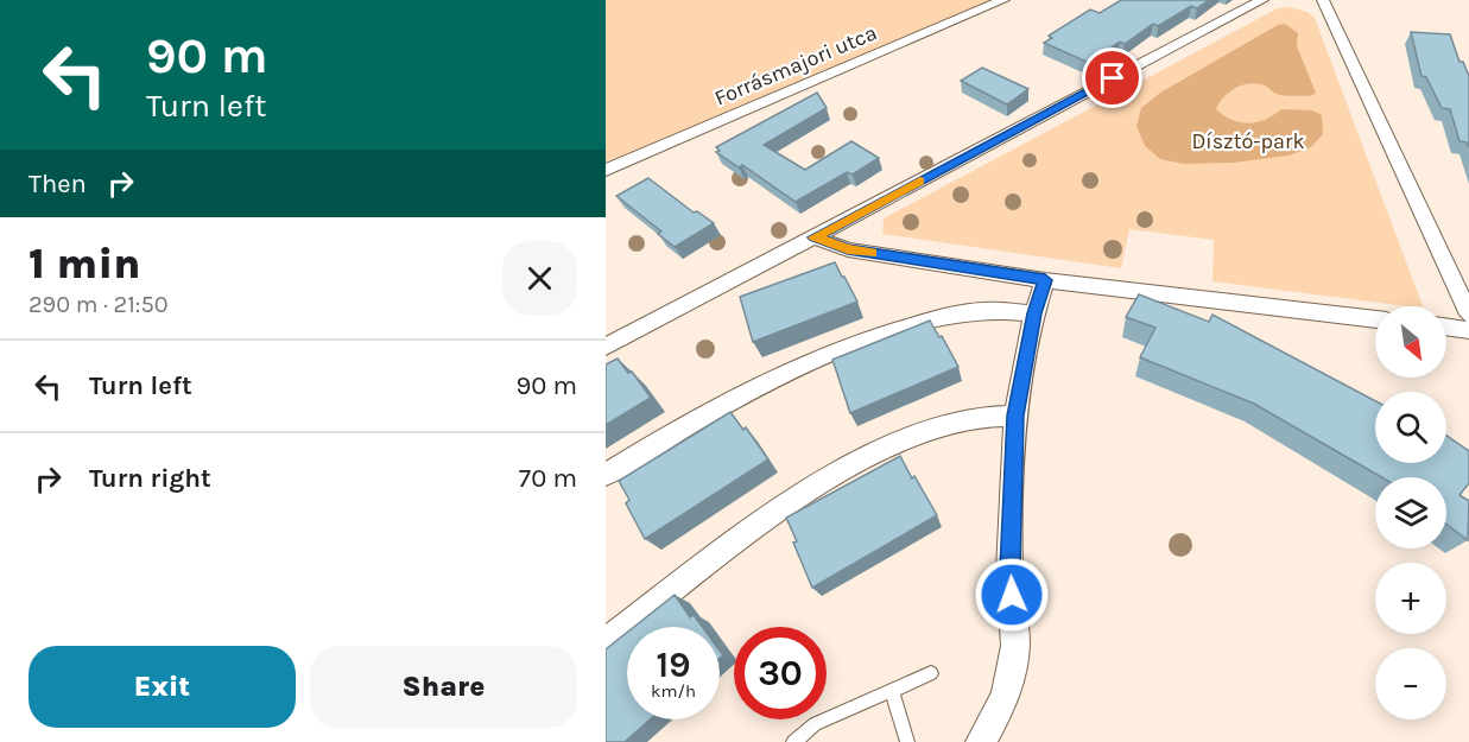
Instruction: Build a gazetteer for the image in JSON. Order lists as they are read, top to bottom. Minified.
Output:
{"streets":{"street":["Forrásmajori utca"]},"parks":["Dísztó-park"],"north":"bottom right","page":{"turn":["90 m","Turn left"],"then":"Then","heading":["1 min","290 m · 21:50"],"map_buttons":["+","−"],"list":[{"name":"Turn left","value":"90 m"},{"name":"Turn right","value":"70 m"}],"speed":"19 km/h","limit":"30","buttons":["Exit","Share"]}}
